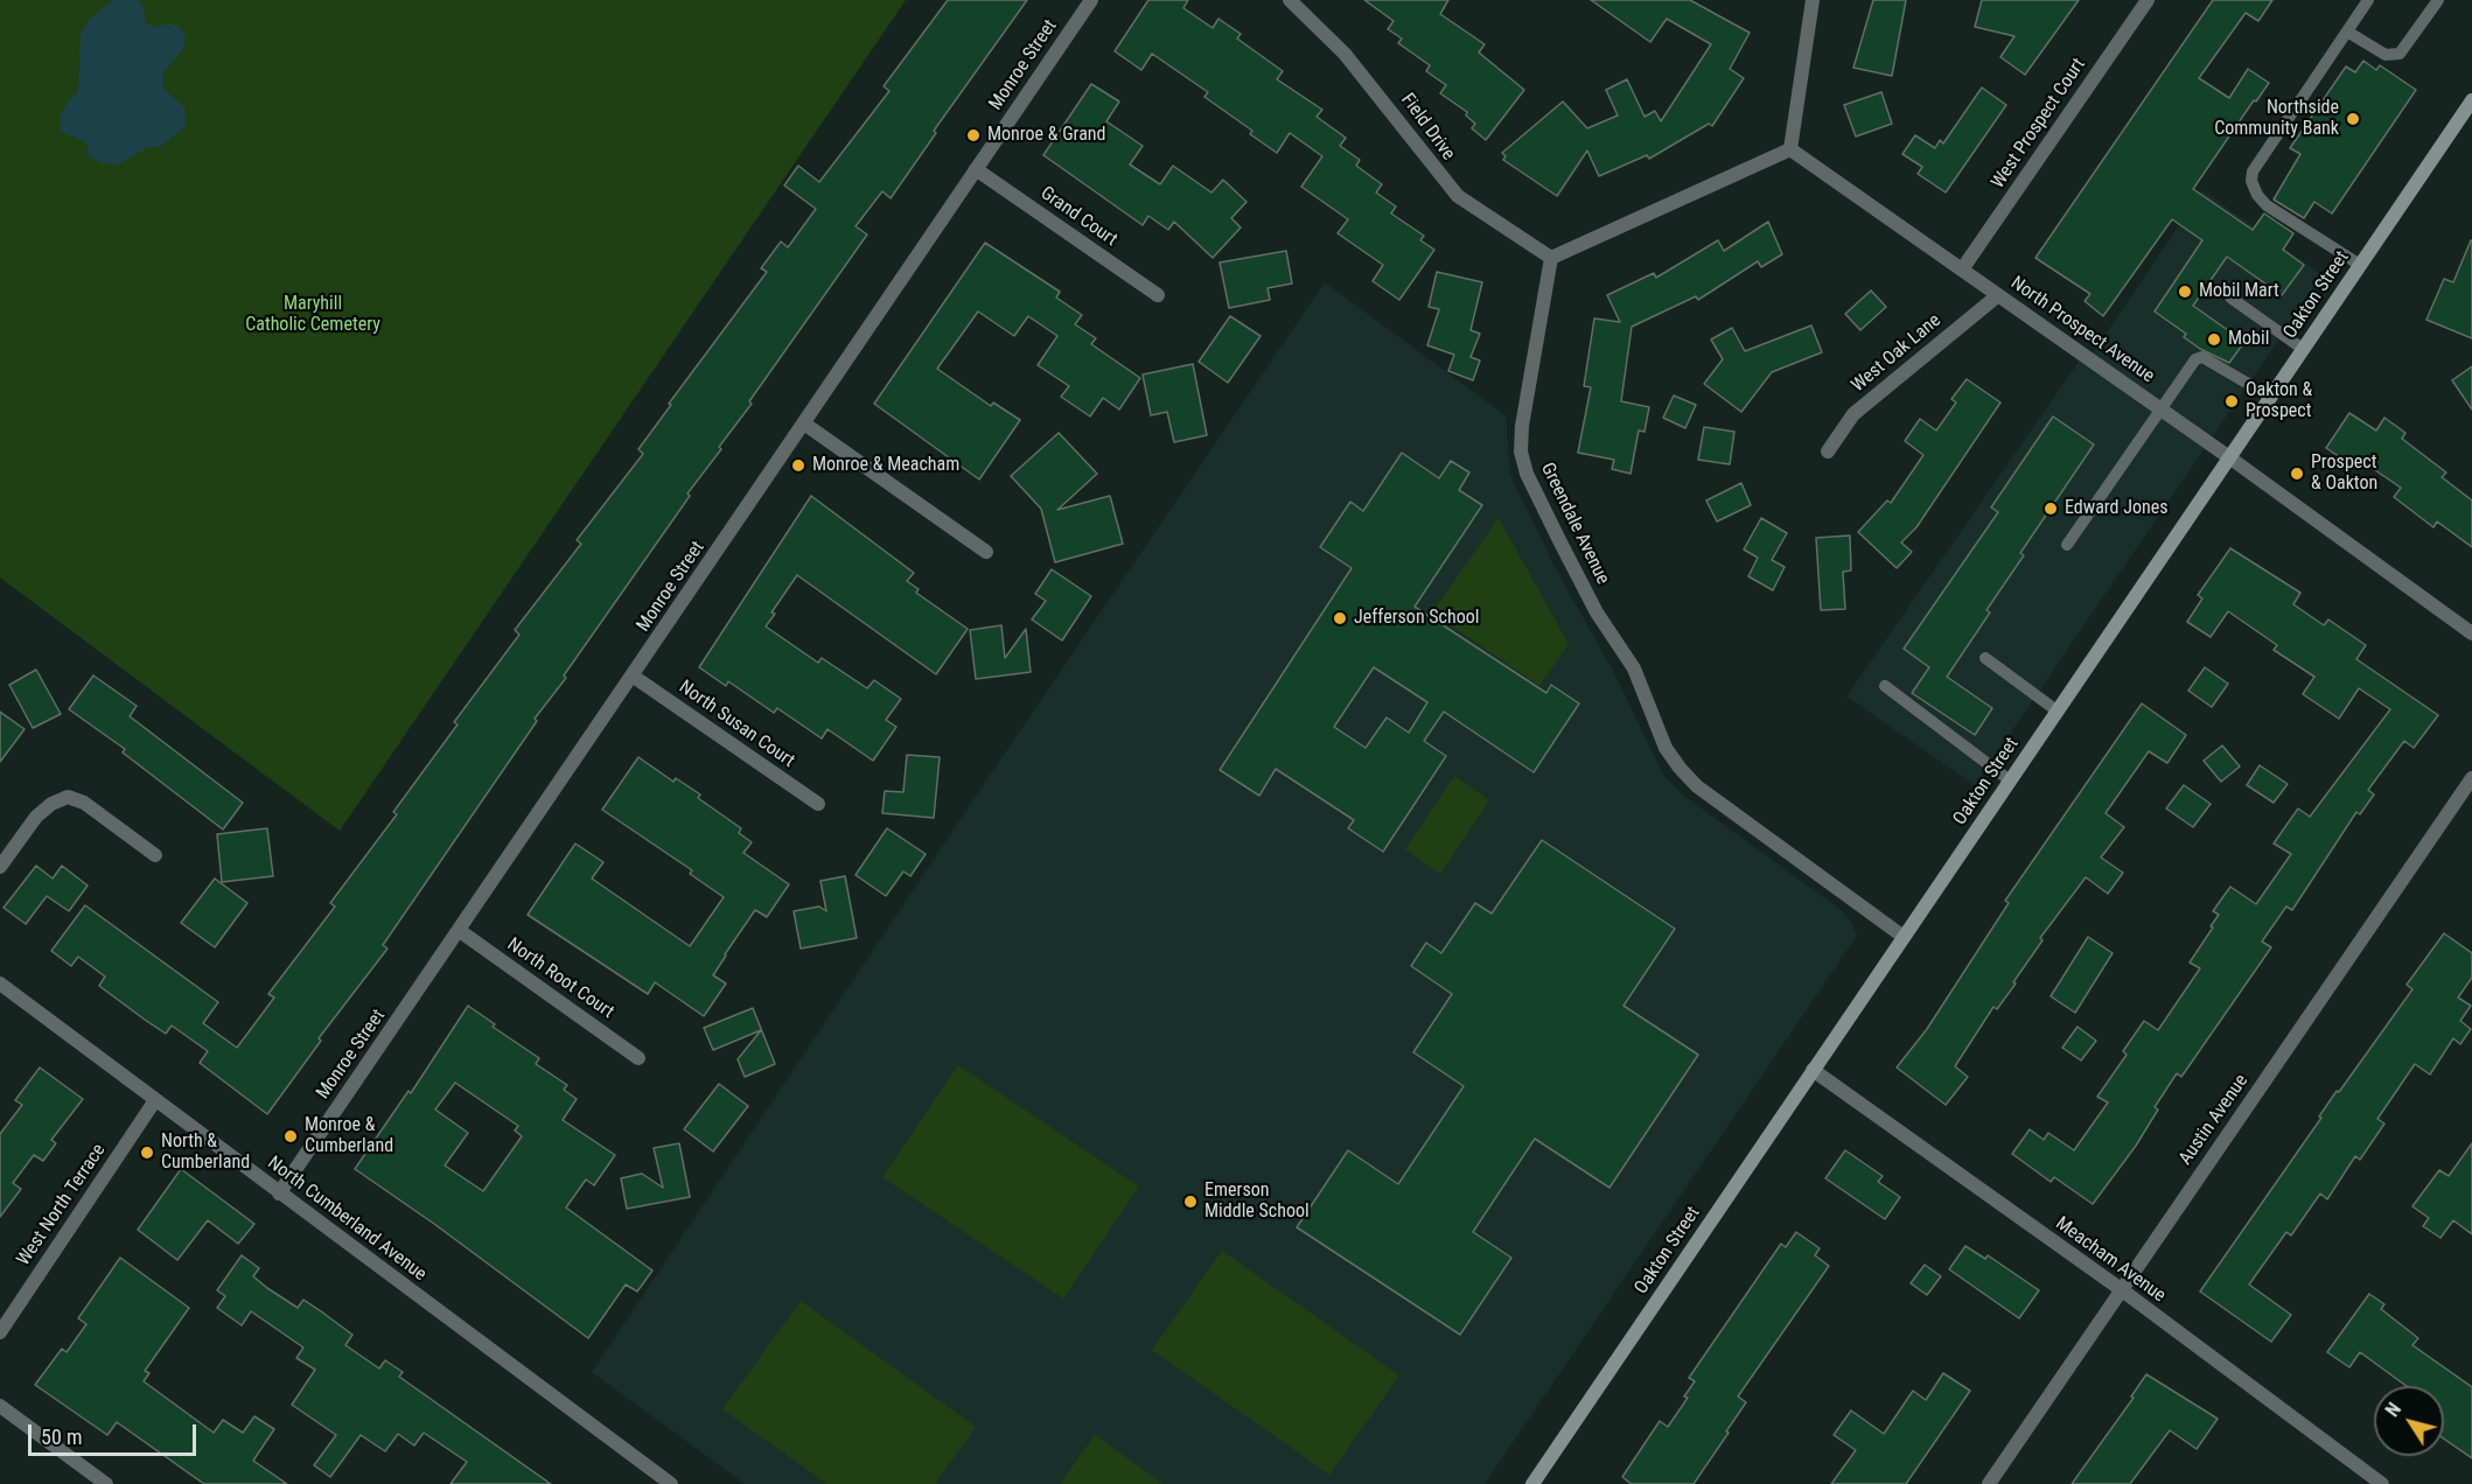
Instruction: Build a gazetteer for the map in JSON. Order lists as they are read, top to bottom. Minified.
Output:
{"streets":{"main road":["Oakton Street"],"street":["Monroe Street","West Prospect Court","Field Drive","Grand Court","North Prospect Avenue","West Oak Lane","Greendale Avenue","North Susan Court","North Root Court","Austin Avenue","West North Terrace","North Cumberland Avenue","Meacham Avenue"]},"crossings":[["Monroe Street","Grand Court"],["Monroe Street","North Susan Court"],["Monroe Street","North Root Court"],["Monroe Street","North Cumberland Avenue"],["West Prospect Court","North Prospect Avenue"],["Field Drive","Greendale Avenue"],["Oakton Street","North Prospect Avenue"],["Oakton Street","Greendale Avenue"],["Oakton Street","Meacham Avenue"],["North Prospect Avenue","West Oak Lane"],["Austin Avenue","Meacham Avenue"],["West North Terrace","North Cumberland Avenue"]],"parks":["Maryhill Catholic Cemetery"],"places":["Northside Community Bank","Monroe & Grand","Mobil Mart","Mobil","Oakton & Prospect","Monroe & Meacham","Prospect & Oakton","Edward Jones","Jefferson School","Monroe & Cumberland","North & Cumberland","Emerson Middle School"],"scale_bar":"50 m","north":"top left"}
